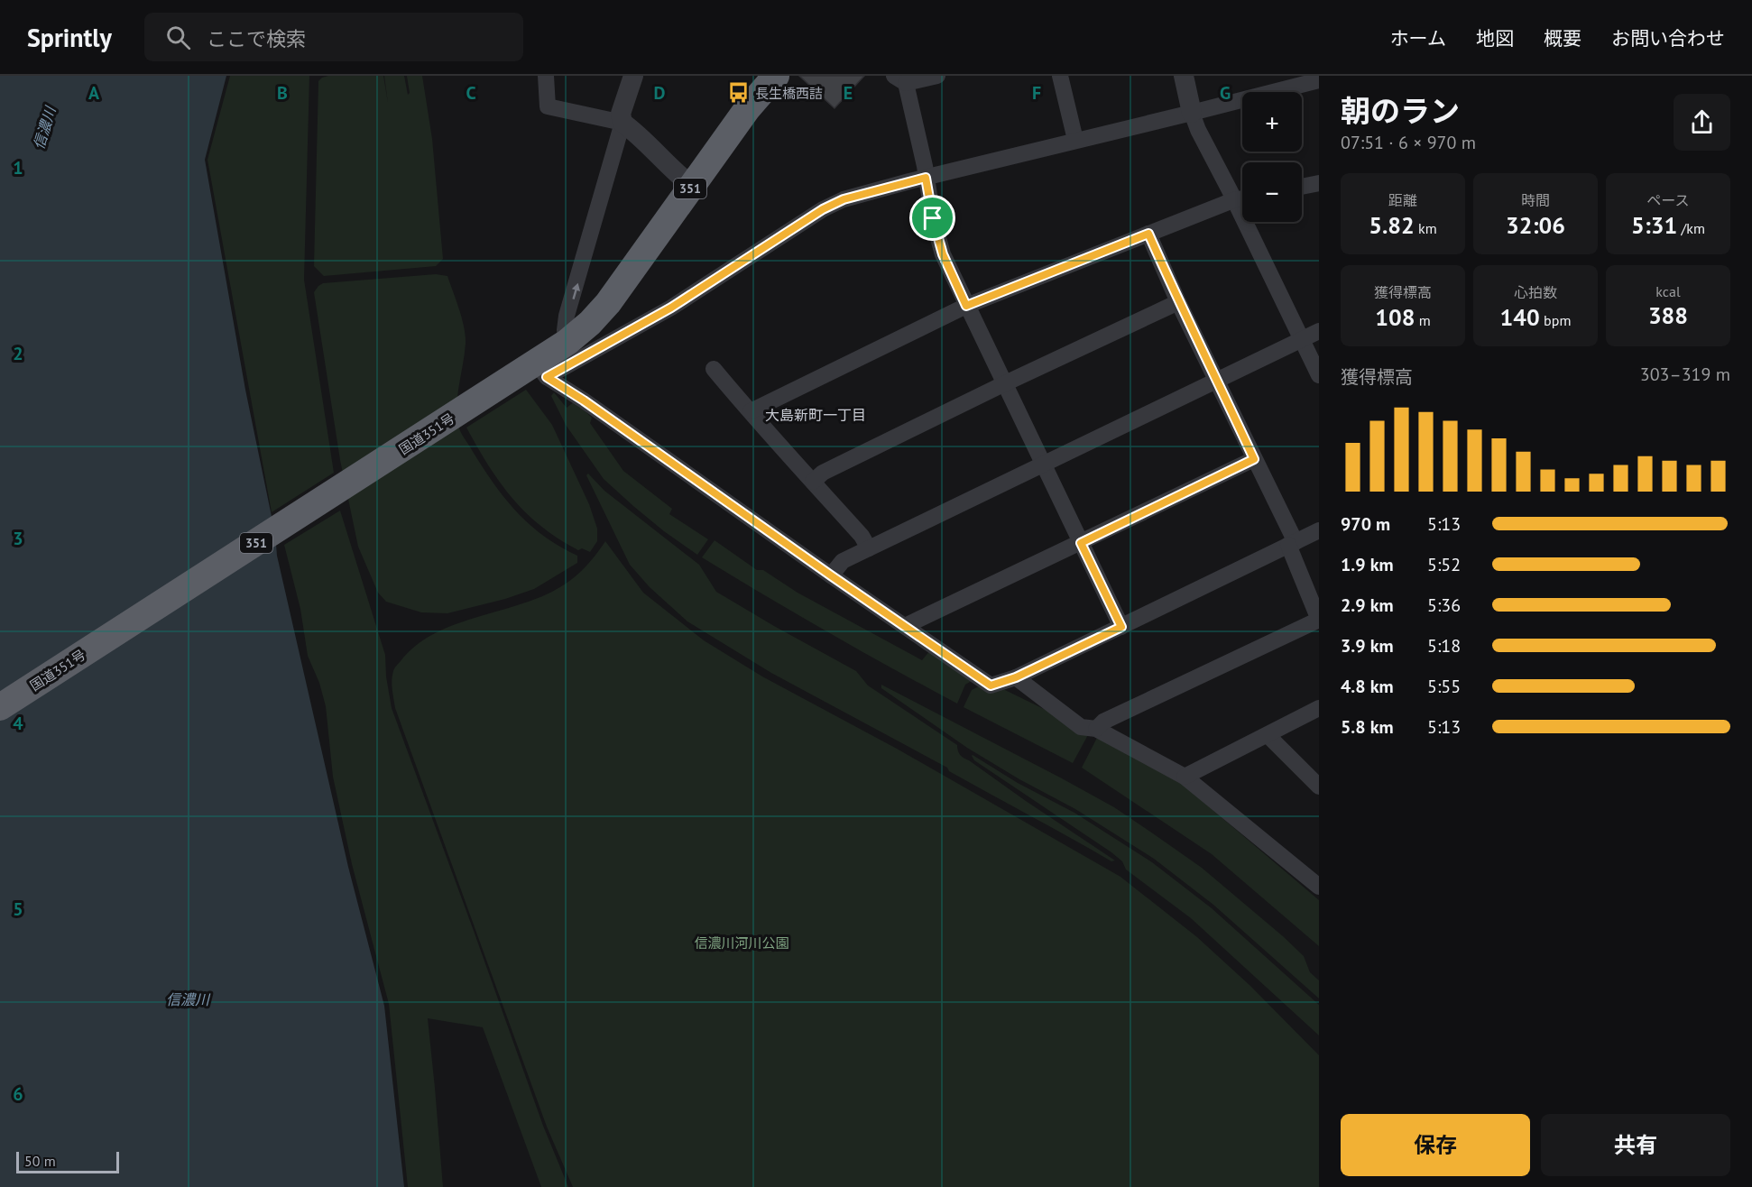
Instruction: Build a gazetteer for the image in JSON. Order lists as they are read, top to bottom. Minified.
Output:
{"streets":{"highway":["351","国道351号"]},"districts":["大島新町一丁目"],"water":["信濃川"],"parks":["信濃川河川公園"],"places":{"bus stop":["長生橋西詰"]},"scale_bar":"50 m","page":{"header":"Sprintly","search":"ここで検索","nav":["ホーム","地図","概要","お問い合わせ"],"heading":["朝のラン","07:51 · 6 × 970 m"],"map_buttons":["+","−"],"stats":[["距離","5.82 km"],["時間","32:06"],["ペース","5:31 /km"],["獲得標高","108 m"],["心拍数","140 bpm"],["kcal","388"]],"chart":["獲得標高","303–319 m"],"list":[{"name":"970 m","note":"5:13"},{"name":"1.9 km","note":"5:52"},{"name":"2.9 km","note":"5:36"},{"name":"3.9 km","note":"5:18"},{"name":"4.8 km","note":"5:55"},{"name":"5.8 km","note":"5:13"}],"buttons":["保存","共有"],"scale":"50 m"},"grid":{"columns":["A","B","C","D","E","F","G"],"rows":["1","2","3","4","5","6"]}}
